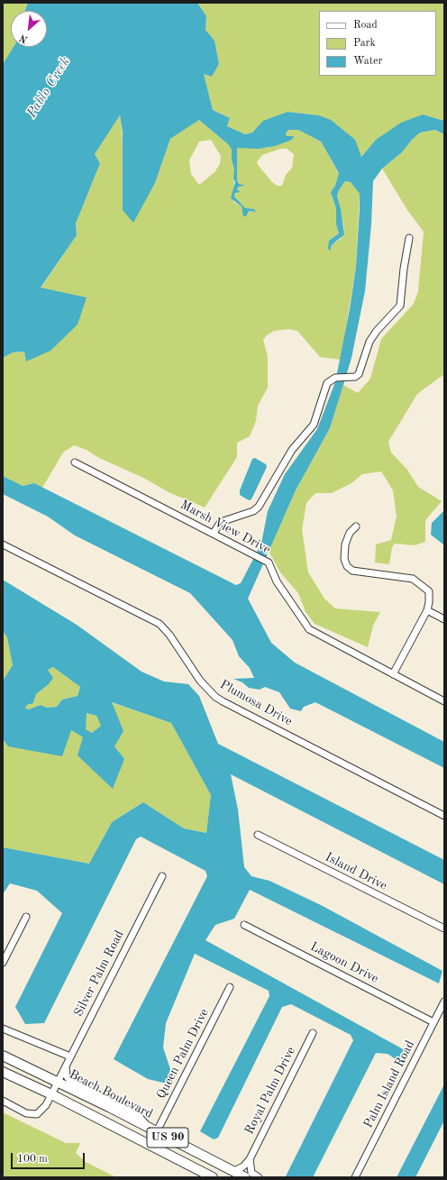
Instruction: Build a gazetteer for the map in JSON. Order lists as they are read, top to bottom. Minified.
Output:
{"streets":{"highway":["Beach Boulevard","US 90"],"street":["Marsh View Drive","Plumosa Drive","Island Drive","Lagoon Drive","Silver Palm Road","Queen Palm Drive","Palm Island Road","Royal Palm Drive"]},"crossings":[["Lagoon Drive","Palm Island Road"],["Silver Palm Road","Beach Boulevard"],["Silver Palm Road","US 90"],["Queen Palm Drive","Beach Boulevard"],["Royal Palm Drive","Beach Boulevard"]],"water":["Pablo Creek"],"legend":["Road","Park","Water"],"scale_bar":"100 m","north":"bottom left"}
